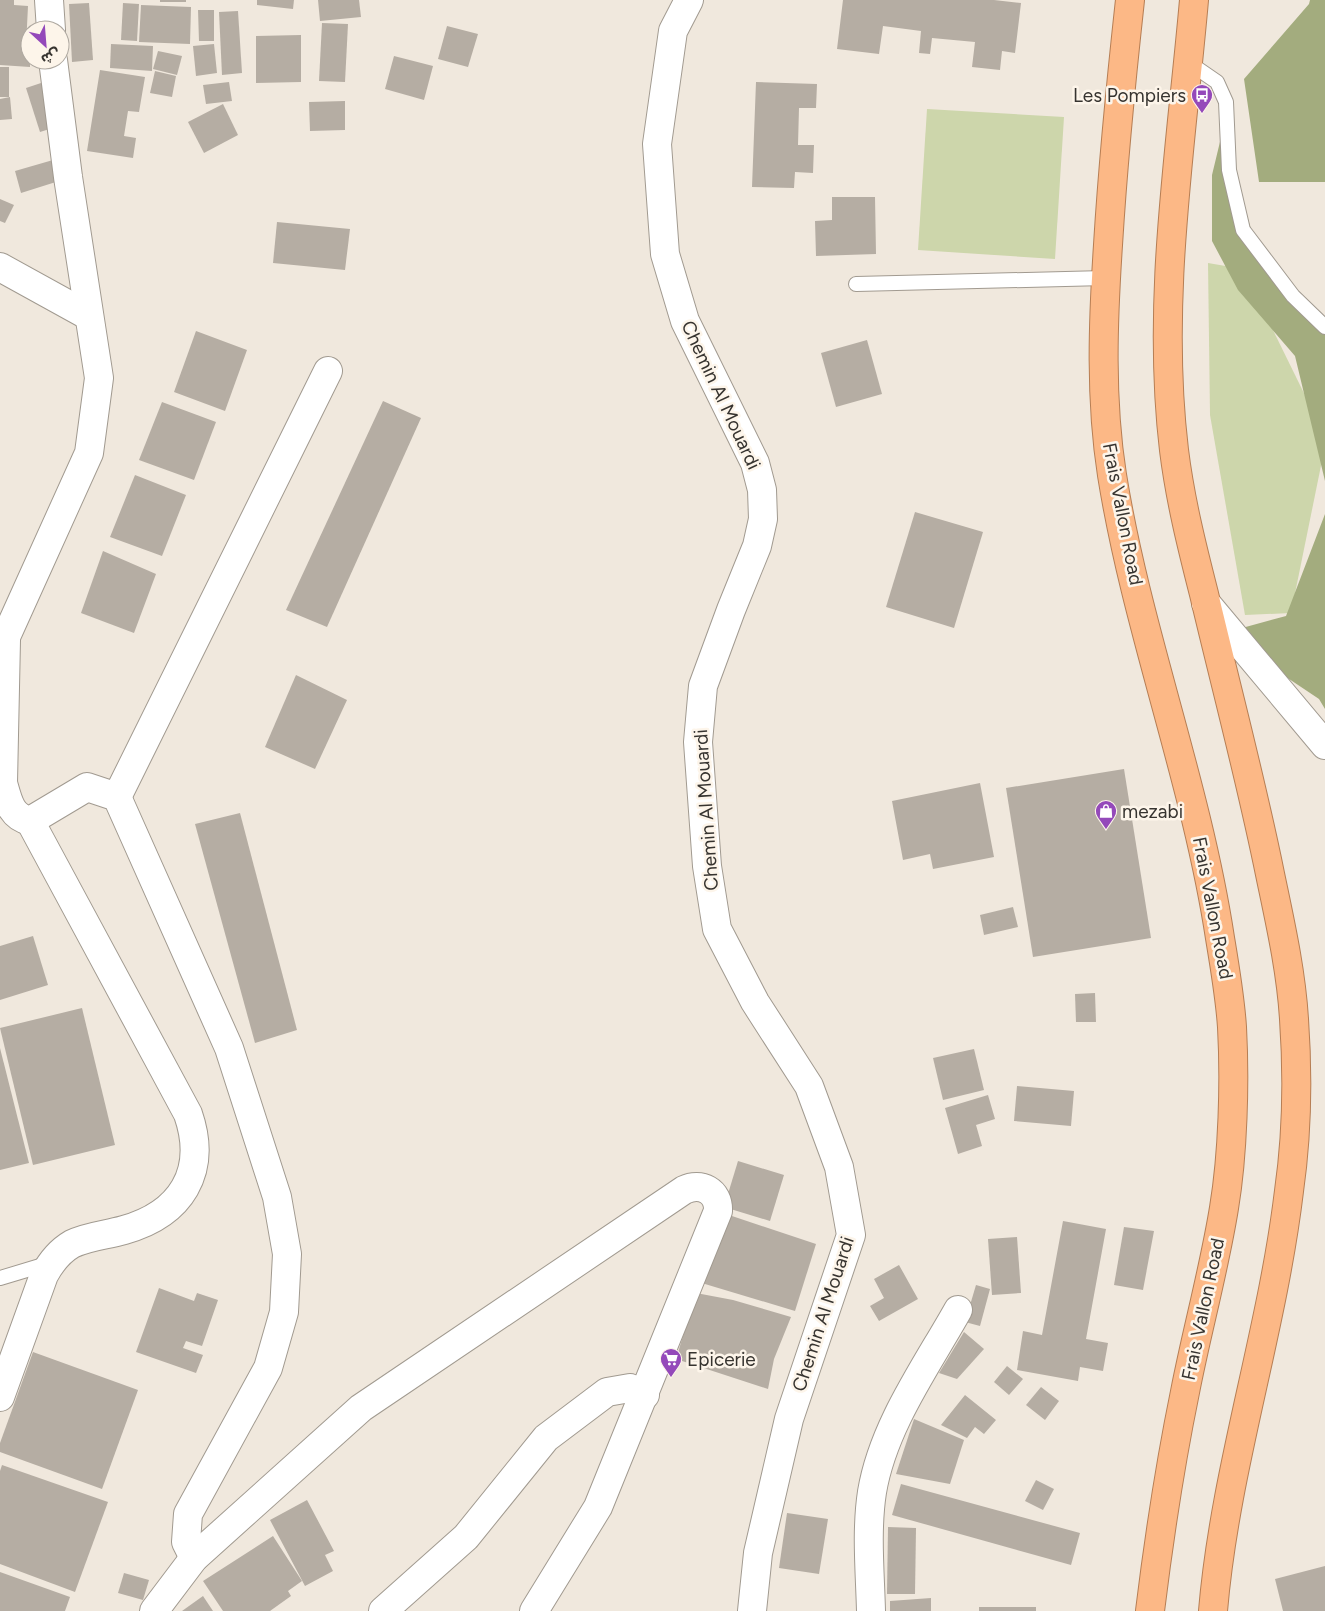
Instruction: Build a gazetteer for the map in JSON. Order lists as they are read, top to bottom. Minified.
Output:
{"streets":{"highway":["Frais Vallon Road"],"street":["Chemin Al Mouardi"]},"places":{"bus stop":["Les Pompiers"],"shop":["mezabi"],"supermarket":["Epicerie"]},"north":"bottom right"}
